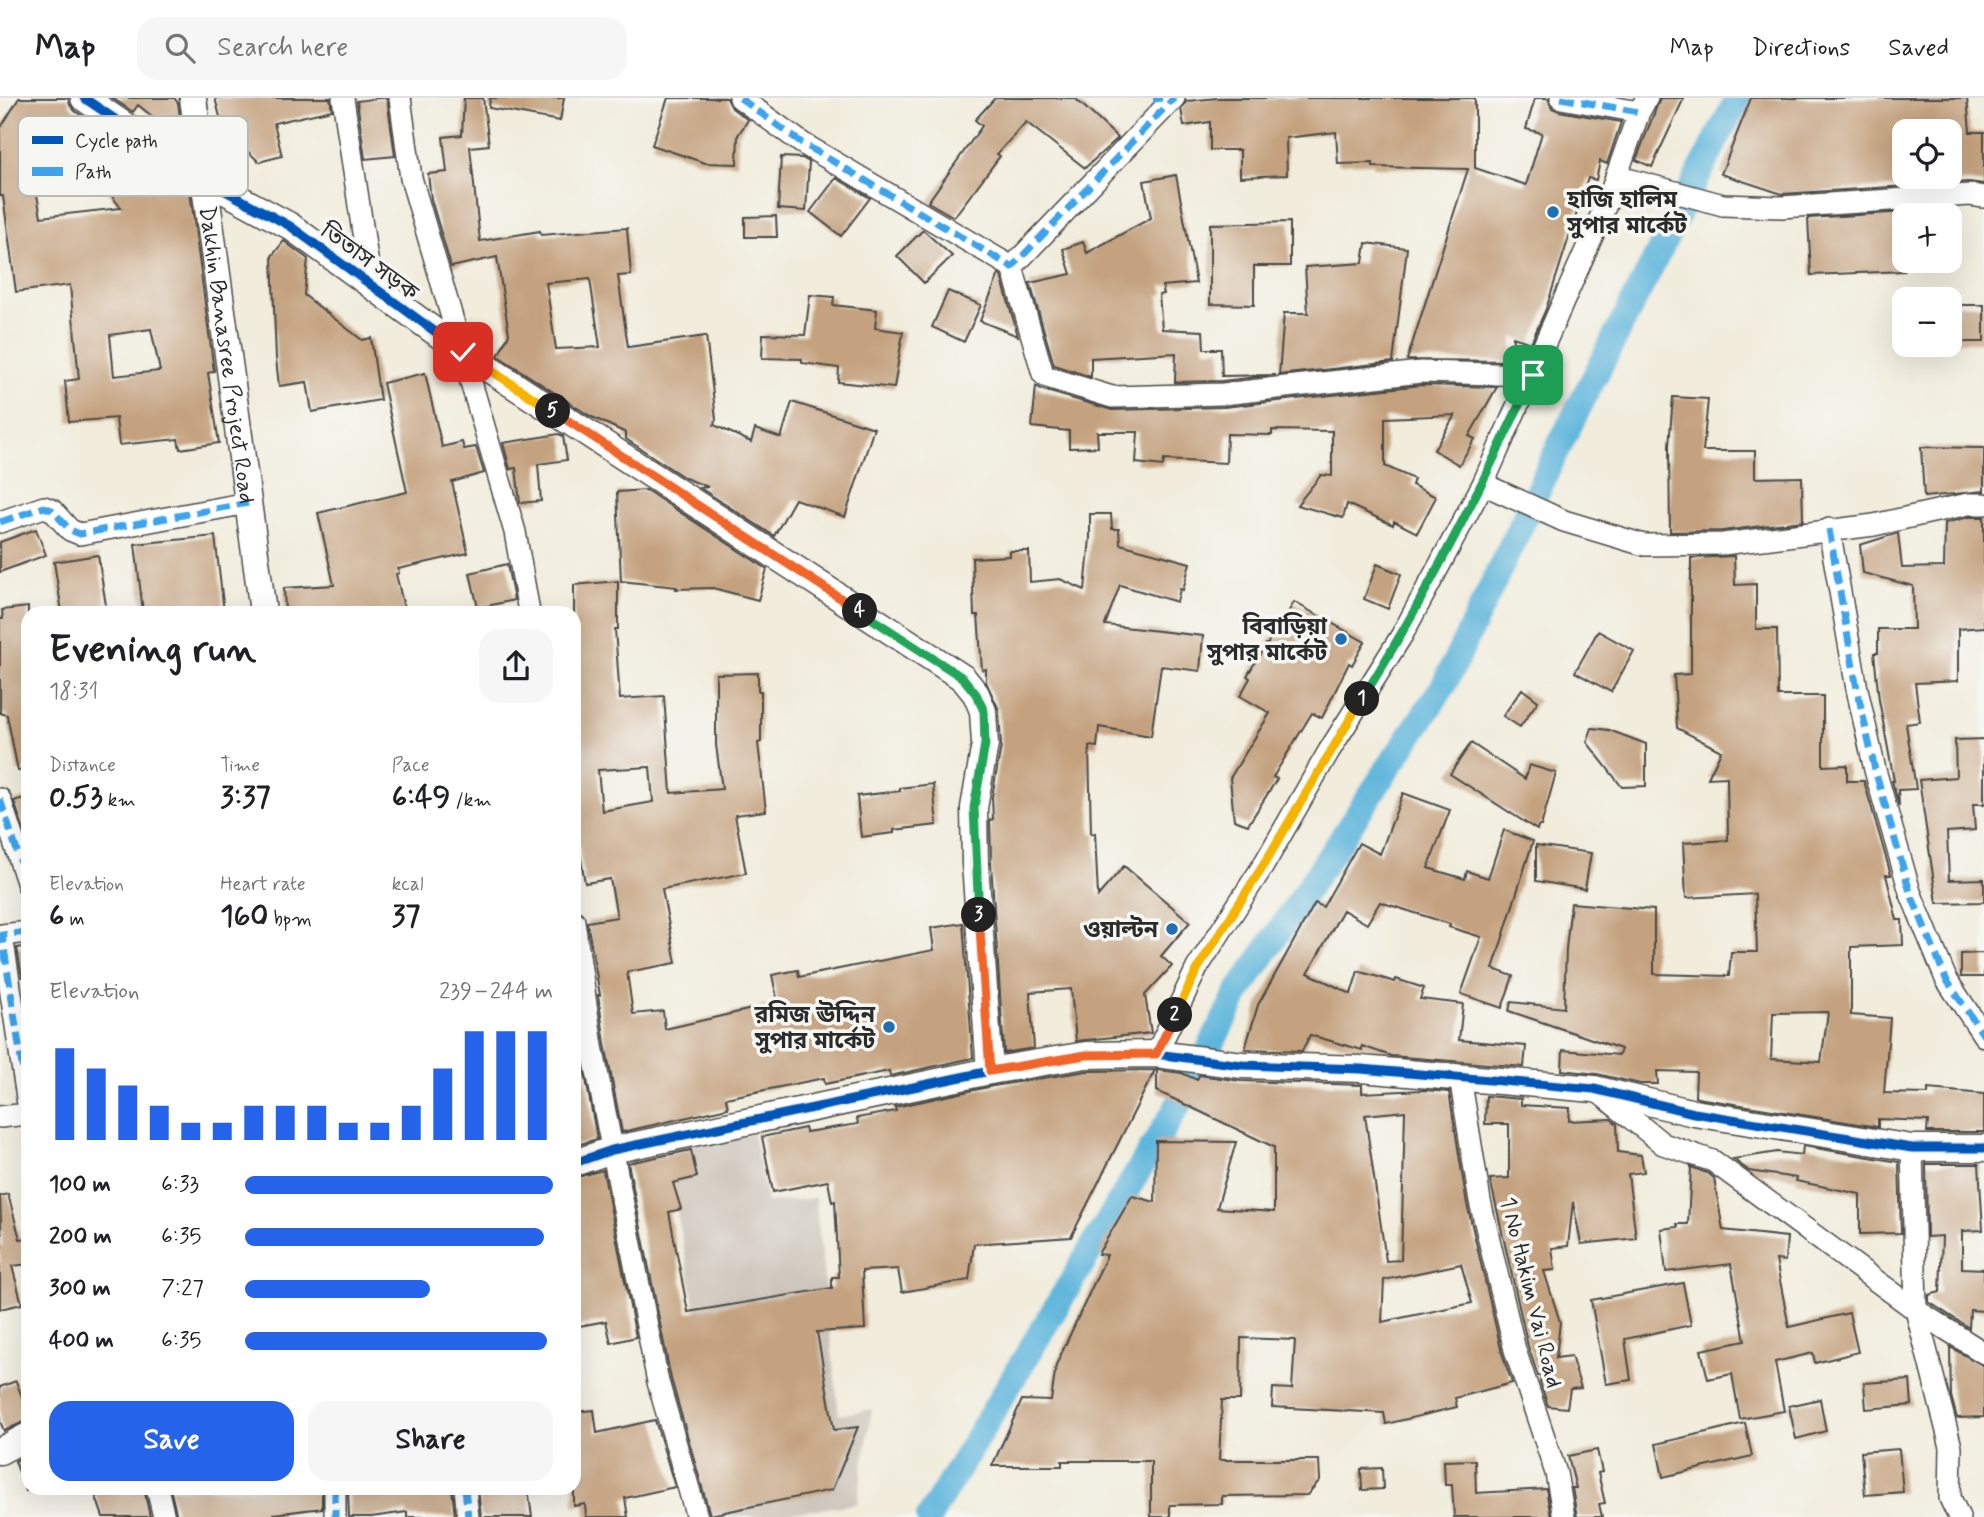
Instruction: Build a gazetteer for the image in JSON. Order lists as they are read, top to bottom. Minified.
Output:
{"streets":{"street":["তিতাস সড়ক","Dakhin Banasree Project Road","1 No Hakim Vai Road"]},"places":["হাজি হালিম সুপার মার্কেট","বিবাড়িয়া সুপার মার্কেট","ওয়াল্টন","রমিজ ঊদ্দিন সুপার মার্কেট"],"legend":["Cycle path","Path"],"page":{"header":"Map","search":"Search here","nav":["Map","Directions","Saved"],"map_buttons":["+","−"],"pins":["5","4","1","3","2"],"heading":["Evening run","18:31"],"stats":[["Distance","0.53 km"],["Time","3:37"],["Pace","6:49 /km"],["Elevation","6 m"],["Heart rate","160 bpm"],["kcal","37"]],"chart":["Elevation","239–244 m"],"list":[{"name":"100 m","note":"6:33"},{"name":"200 m","note":"6:35"},{"name":"300 m","note":"7:27"},{"name":"400 m","note":"6:35"}],"buttons":["Save","Share"]}}
